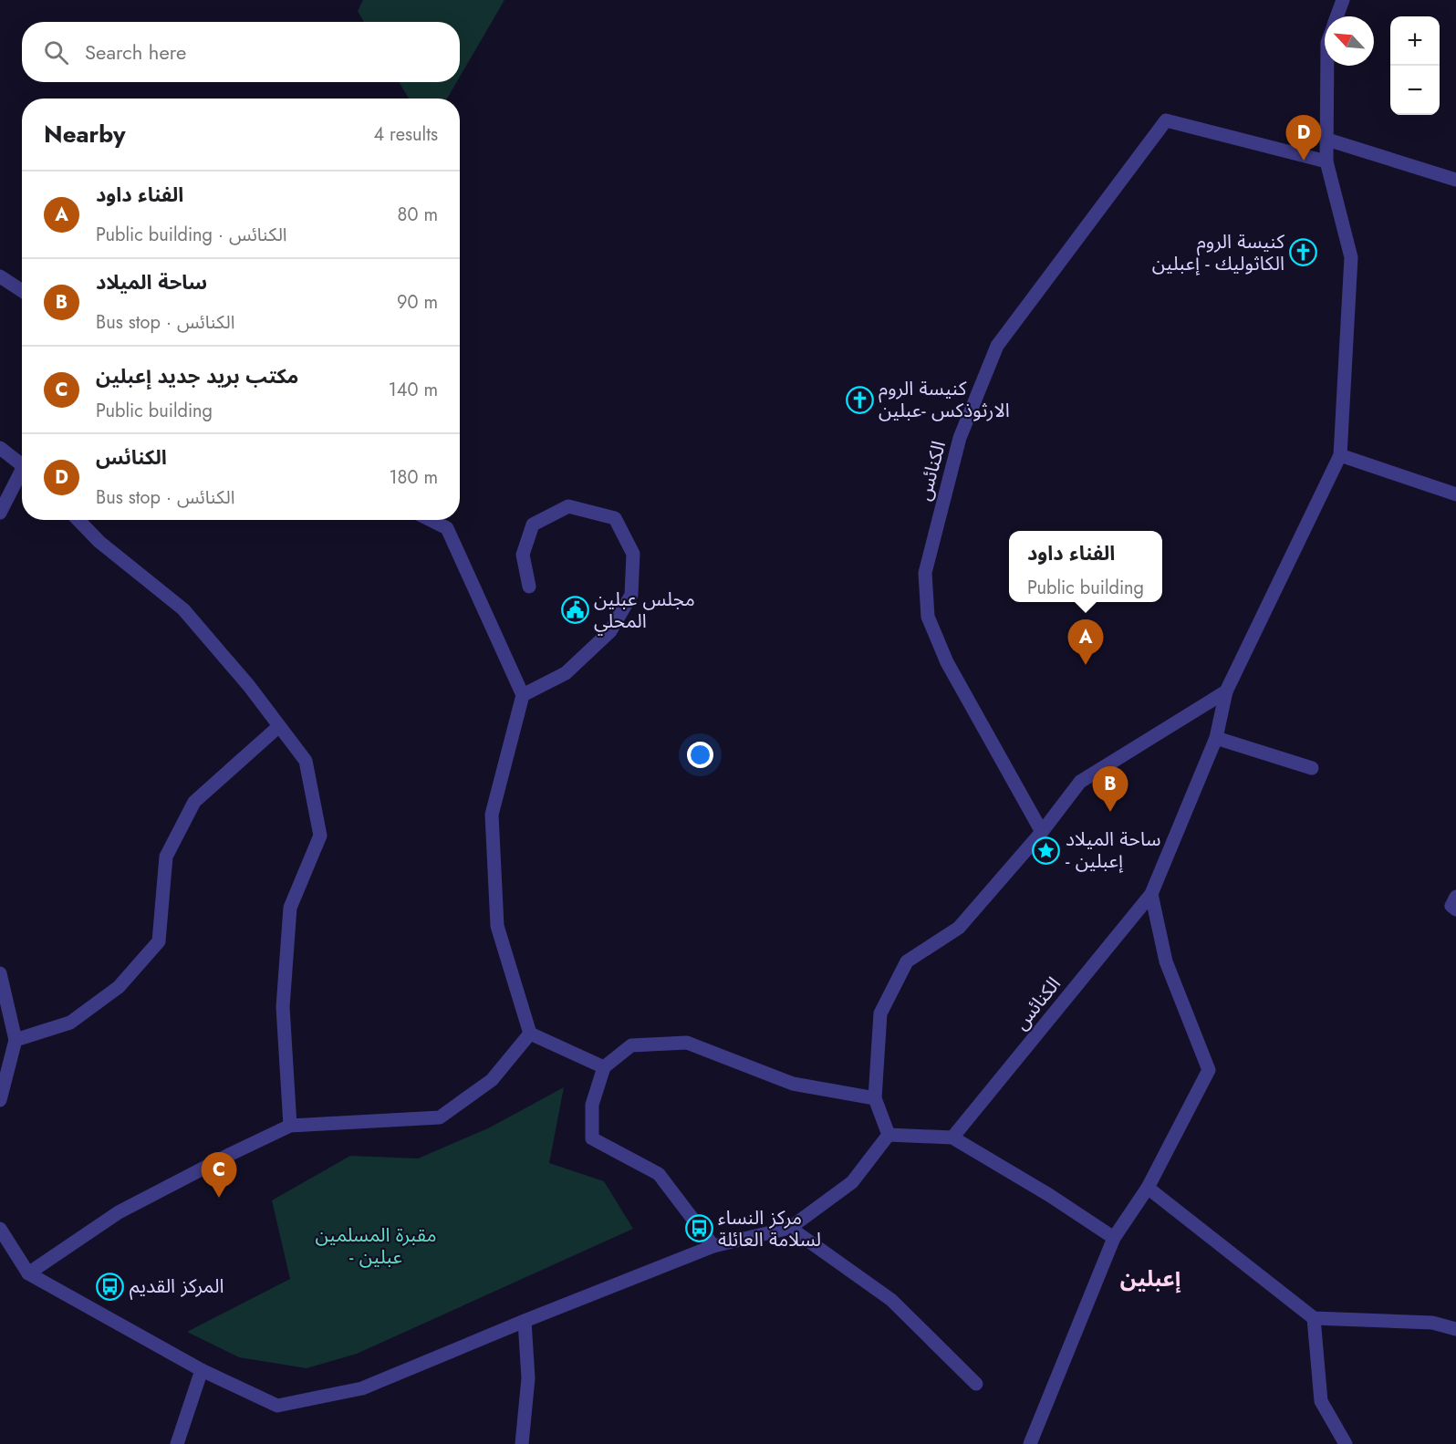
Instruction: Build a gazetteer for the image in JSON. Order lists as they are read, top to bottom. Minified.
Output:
{"streets":{"street":["الكنائس"]},"districts":["إعبلين"],"parks":["مقبرة المسلمين - عبلين"],"places":{"church":["كنيسة الروم الكاثوليك - إعبلين","كنيسة الروم الارثوذكس -عبلين"],"public building":["مجلس عبلين المحلي"],"place":["ساحة الميلاد - إعبلين"],"bus stop":["مركز النساء لسلامة العائلة","المركز القديم"]},"north":"top left","page":{"map_buttons":["+","−"],"search":"Search here","heading":["Nearby","4 results"],"pins":["D","A","B","C"],"list":[{"mark":"A","name":"الفناء داود","note":"Public building · الكنائس","value":"80 m"},{"mark":"B","name":"ساحة الميلاد","note":"Bus stop · الكنائس","value":"90 m"},{"mark":"C","name":"مكتب بريد جديد إعبلين","note":"Public building","value":"140 m"},{"mark":"D","name":"الكنائس","note":"Bus stop · الكنائس","value":"180 m"}],"popup":["الفناء داود","Public building"]}}
